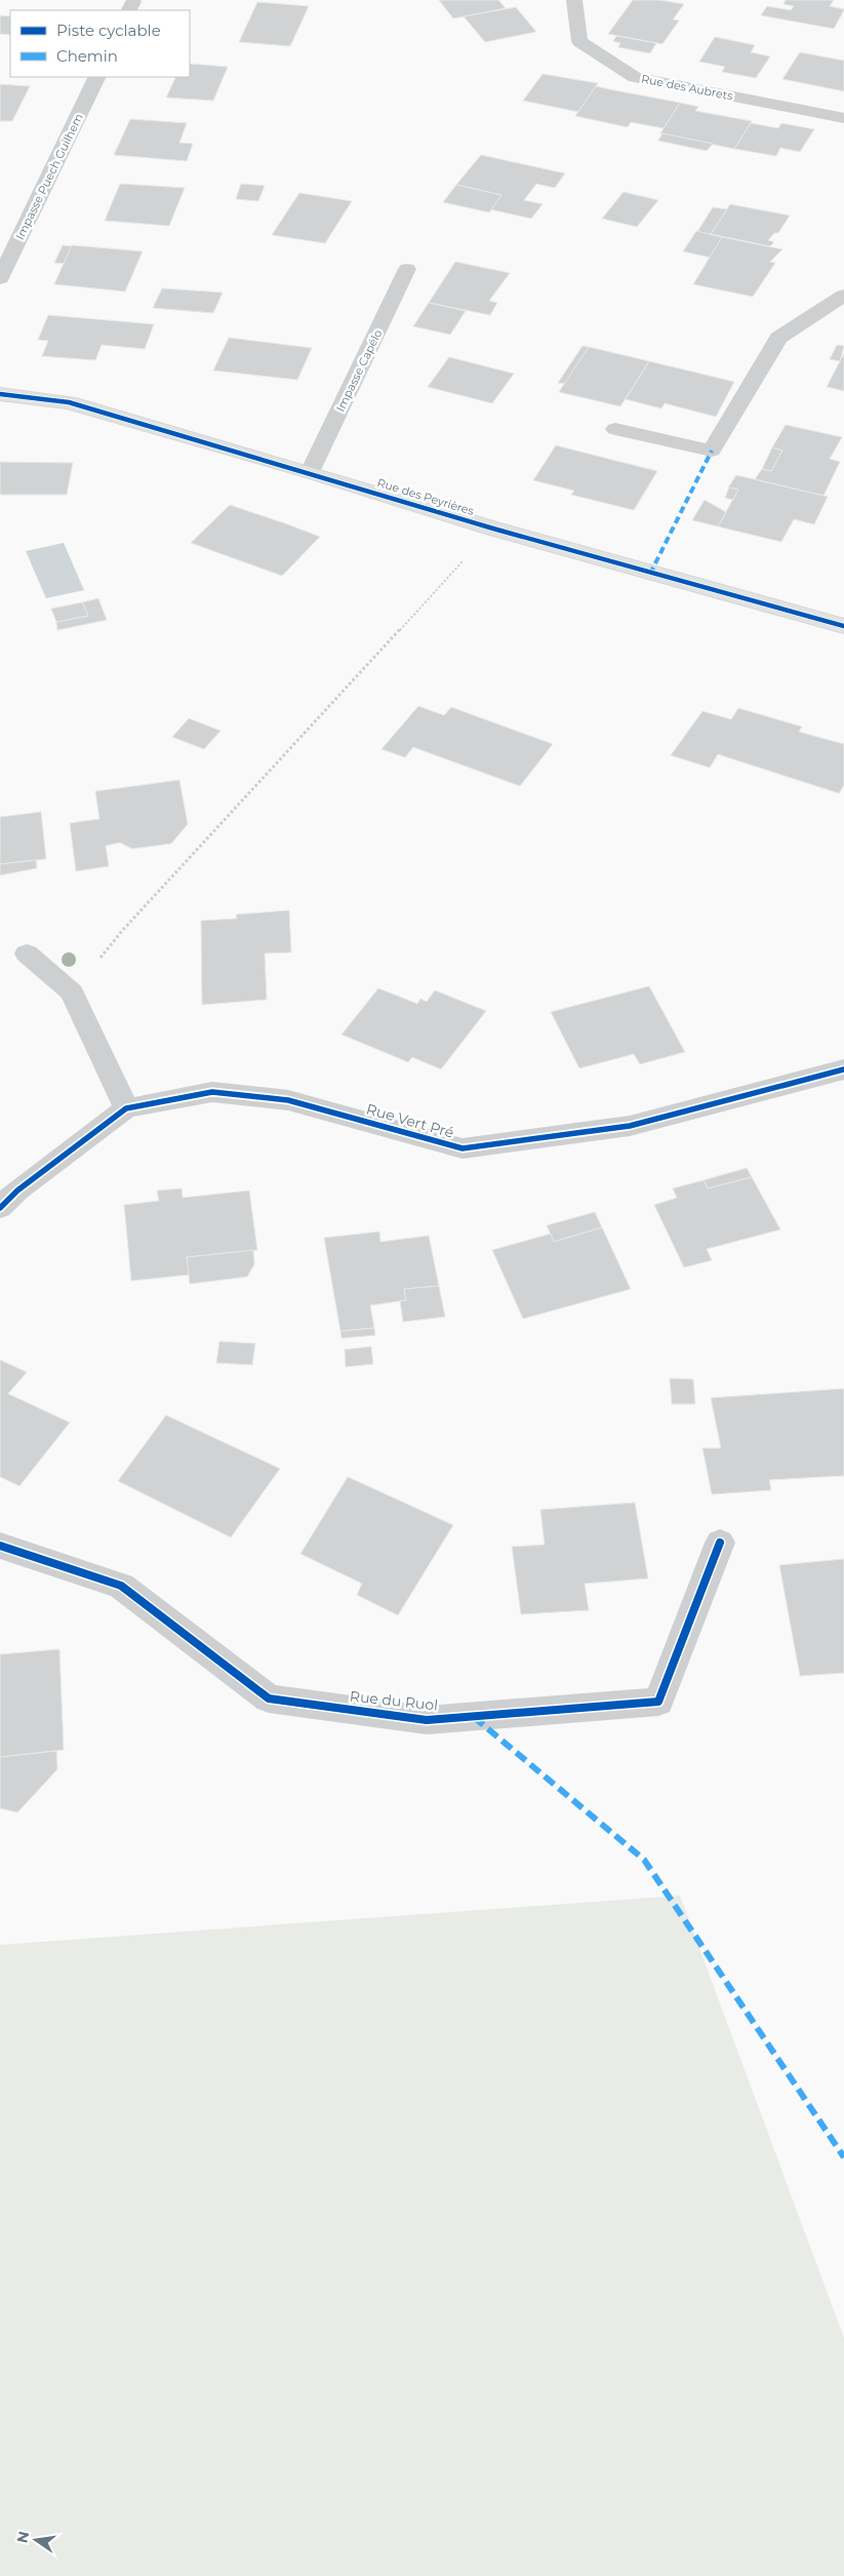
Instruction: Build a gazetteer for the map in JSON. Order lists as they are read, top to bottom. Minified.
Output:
{"streets":{"street":["Rue des Aubrets","Impasse Puech Guilhem","Rue des Peyrières","Rue Vert Pré","Rue du Ruol"],"lane":["Impasse Capélo"]},"crossings":[["Impasse Capélo","Rue des Peyrières"]],"legend":["Piste cyclable","Chemin"],"north":"left"}
